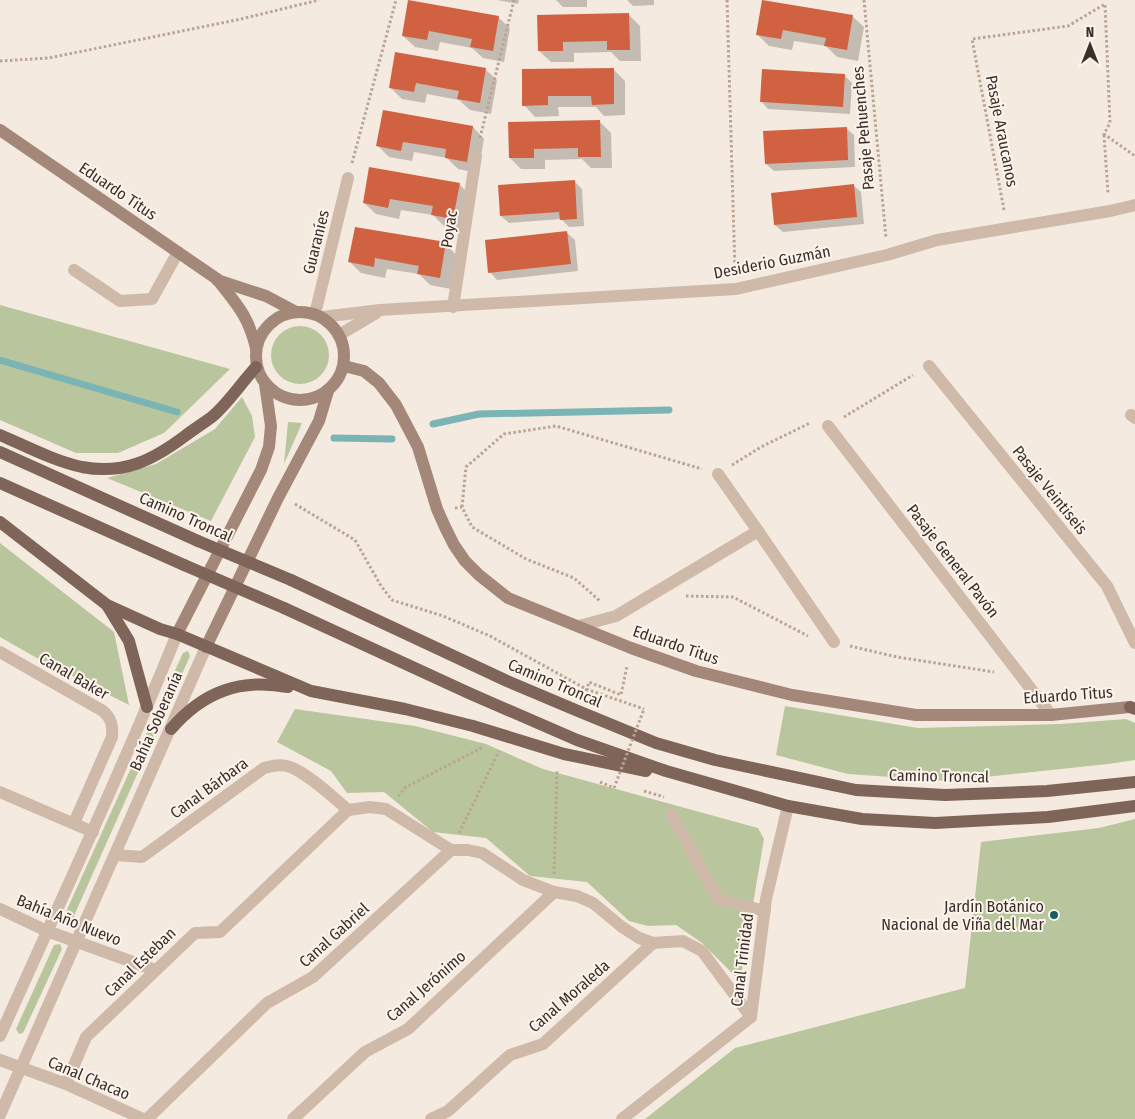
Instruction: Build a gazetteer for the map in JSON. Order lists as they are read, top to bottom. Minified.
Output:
{"streets":{"main road":["Camino Troncal"],"street":["Eduardo Titus","Poyac","Guaraníes","Desiderio Guzmán","Pasaje Veintiseis","Pasaje General Pavón","Canal Baker","Bahía Soberanía","Canal Bárbara","Bahía Año Nuevo","Canal Gabriel","Canal Trinidad","Canal Esteban","Canal Jerónimo","Canal Moraleda","Canal Chacao"],"path":["Pasaje Pehuenches","Pasaje Araucanos"]},"crossings":[["Pasaje Pehuenches","Desiderio Guzmán"],["Pasaje Araucanos","Desiderio Guzmán"],["Eduardo Titus","Guaraníes"],["Eduardo Titus","Desiderio Guzmán"],["Eduardo Titus","Pasaje General Pavón"],["Eduardo Titus","Bahía Soberanía"],["Poyac","Desiderio Guzmán"],["Guaraníes","Desiderio Guzmán"],["Guaraníes","Bahía Soberanía"],["Desiderio Guzmán","Bahía Soberanía"],["Bahía Soberanía","Canal Bárbara"],["Bahía Soberanía","Bahía Año Nuevo"],["Bahía Soberanía","Canal Chacao"],["Canal Bárbara","Canal Esteban"],["Bahía Año Nuevo","Canal Esteban"],["Canal Esteban","Canal Chacao"]],"places":["Jardín Botánico Nacional de Viña del Mar"],"north":"top"}
